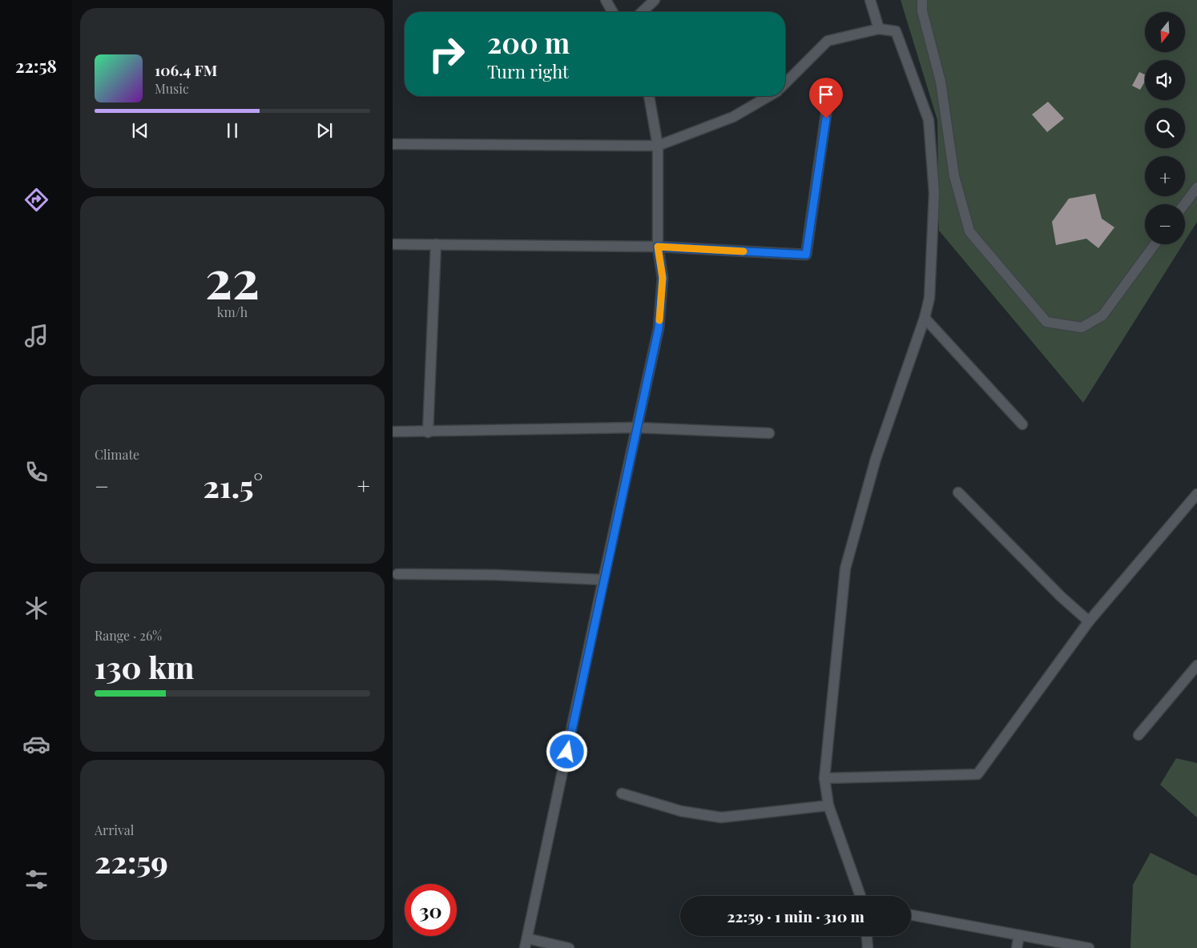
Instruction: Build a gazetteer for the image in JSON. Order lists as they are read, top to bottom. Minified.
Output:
{"north":"bottom","page":{"tabs":"22:58","map_buttons":["+","−"],"turn":["200 m","Turn right"],"song":["106.4 FM","Music"],"tile":[["22","km/h"],"Climate",["Range · 26%","130 km"],["Arrival","22:59"]],"heat":["−","21.5°","+"],"limit":"30","trip":"22:59 · 1 min · 310 m"}}
